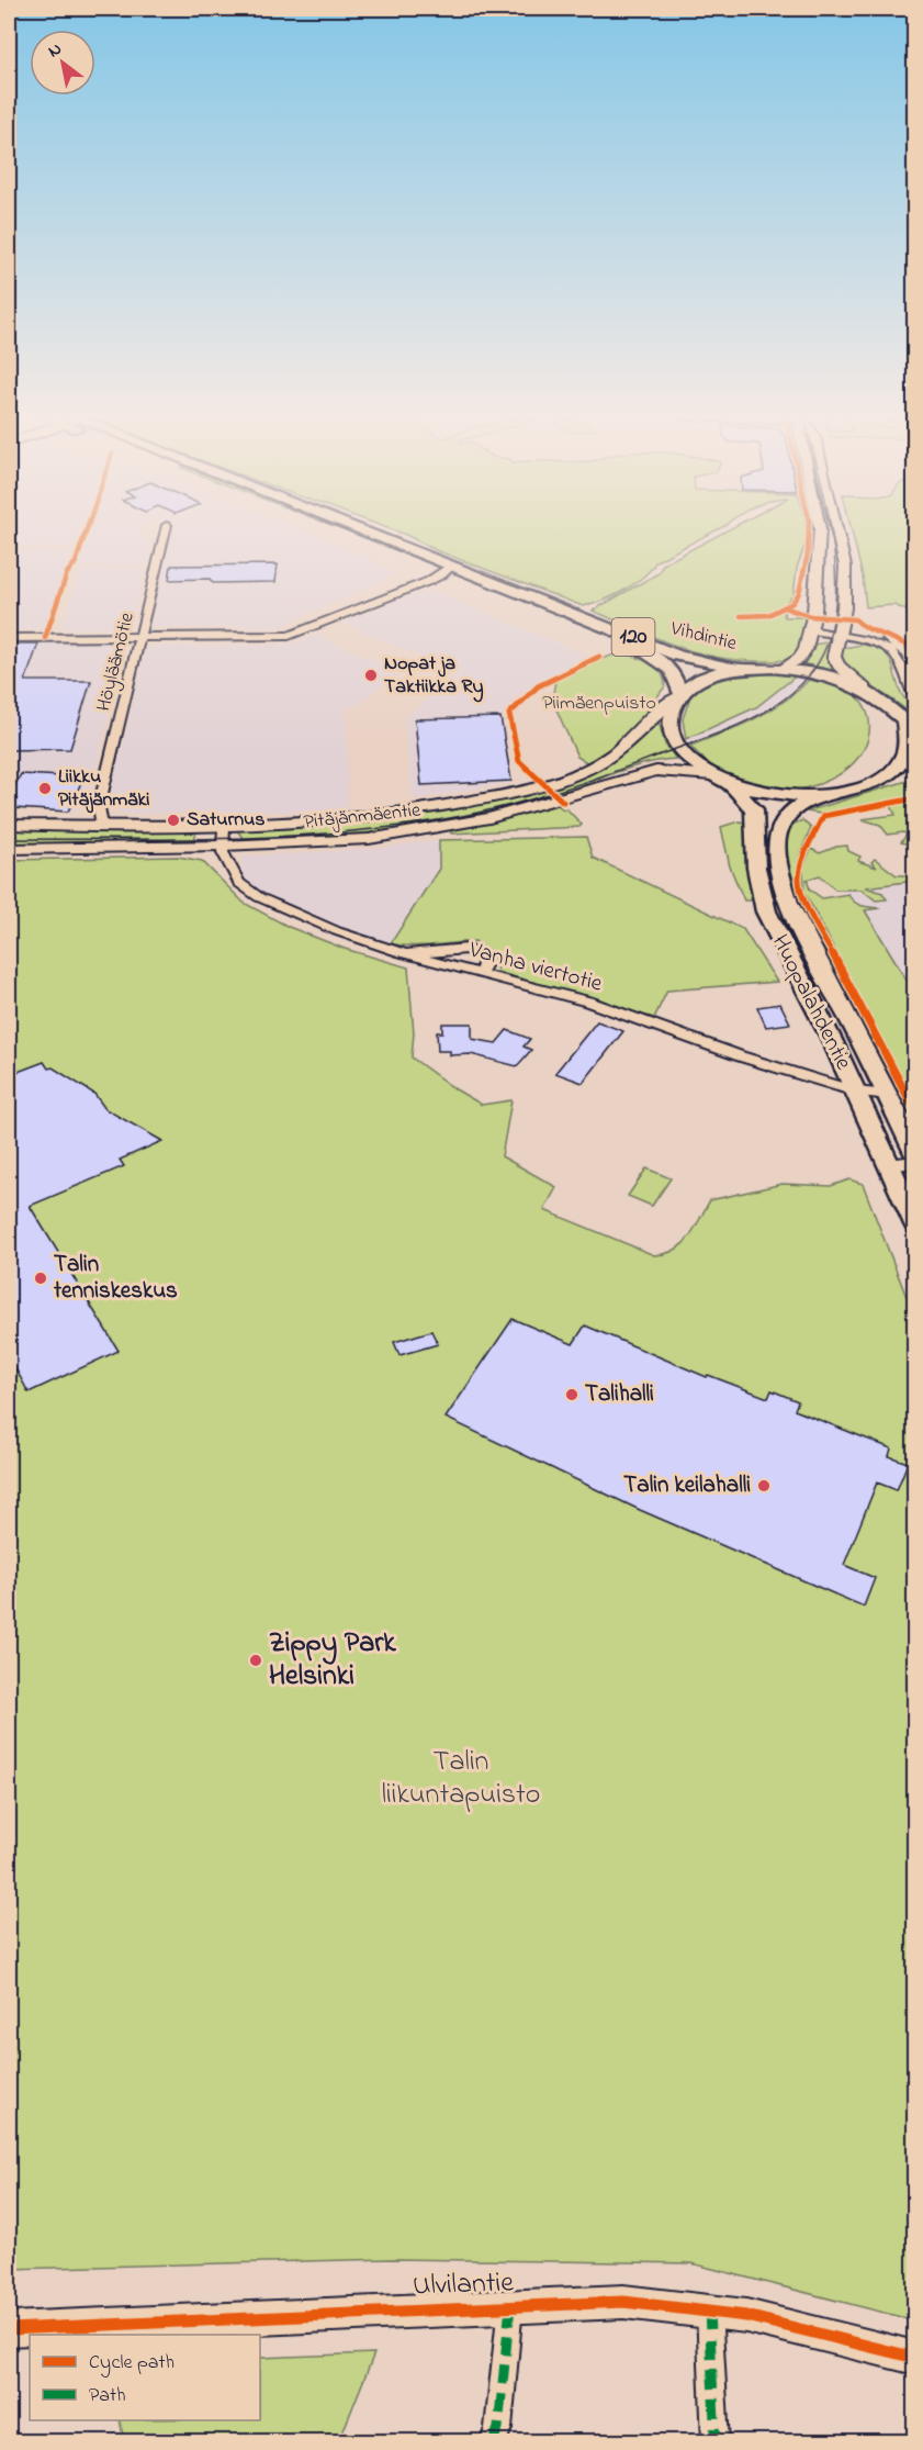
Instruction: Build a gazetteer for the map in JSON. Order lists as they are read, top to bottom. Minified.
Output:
{"streets":{"main road":["120","Vihdintie","Huopalahdentie"],"street":["Höyläämötie","Pitäjänmäentie","Vanha viertotie","Ulvilantie"]},"crossings":[["Vihdintie","Pitäjänmäentie"],["Vihdintie","Huopalahdentie"],["Höyläämötie","Pitäjänmäentie"],["Pitäjänmäentie","Vanha viertotie"],["Pitäjänmäentie","Huopalahdentie"],["Vanha viertotie","Huopalahdentie"]],"parks":["Piimäenpuisto","Talin liikuntapuisto"],"places":["Nopat ja Taktiikka Ry","Liikku Pitäjänmäki","Saturnus","Talin tenniskeskus","Talihalli","Talin keilahalli","Zippy Park Helsinki"],"legend":["Cycle path","Path"],"north":"top left"}
